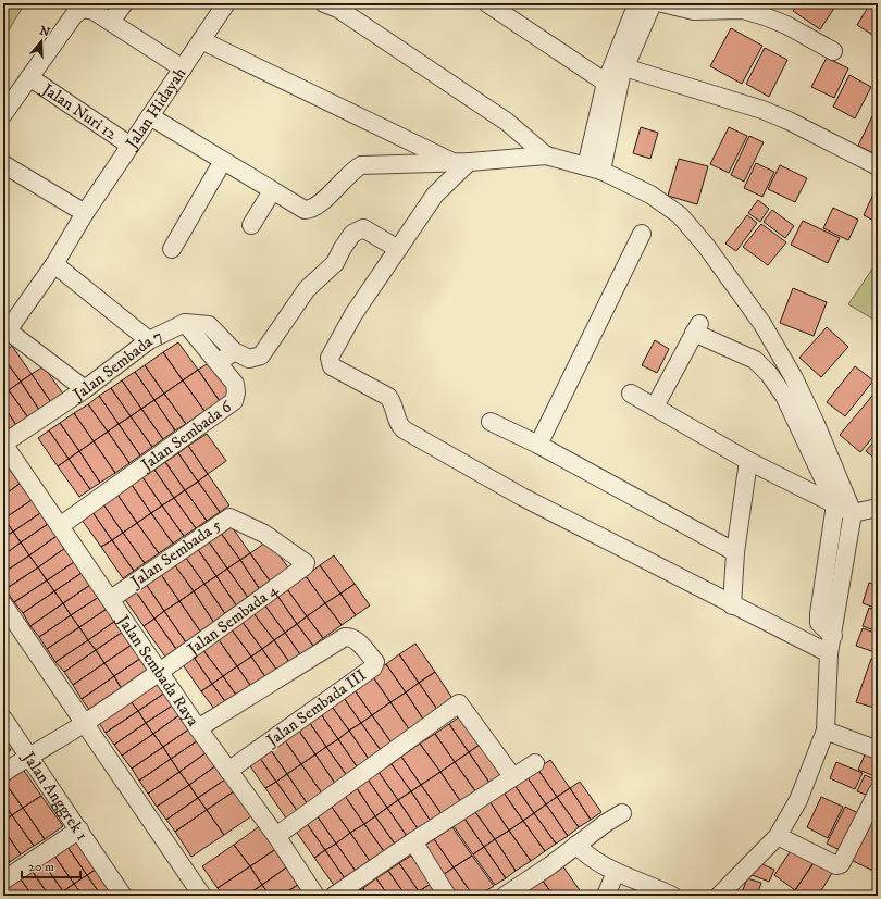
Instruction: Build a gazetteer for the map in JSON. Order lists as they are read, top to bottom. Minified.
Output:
{"streets":{"street":["Jalan Hidayah","Jalan Nuri 12","Jalan Sembada 7","Jalan Sembada 6","Jalan Sembada 5","Jalan Sembada 4","Jalan Sembada Raya","Jalan Sembada III","Jalan Anggrek 1"]},"crossings":[["Jalan Hidayah","Jalan Nuri 12"],["Jalan Sembada 7","Jalan Sembada 6"],["Jalan Sembada 7","Jalan Sembada Raya"],["Jalan Sembada 6","Jalan Sembada Raya"],["Jalan Sembada 5","Jalan Sembada 4"],["Jalan Sembada 5","Jalan Sembada Raya"],["Jalan Sembada 4","Jalan Sembada Raya"],["Jalan Sembada 4","Jalan Anggrek 1"],["Jalan Sembada Raya","Jalan Sembada III"]],"scale_bar":"20 m","north":"top"}
